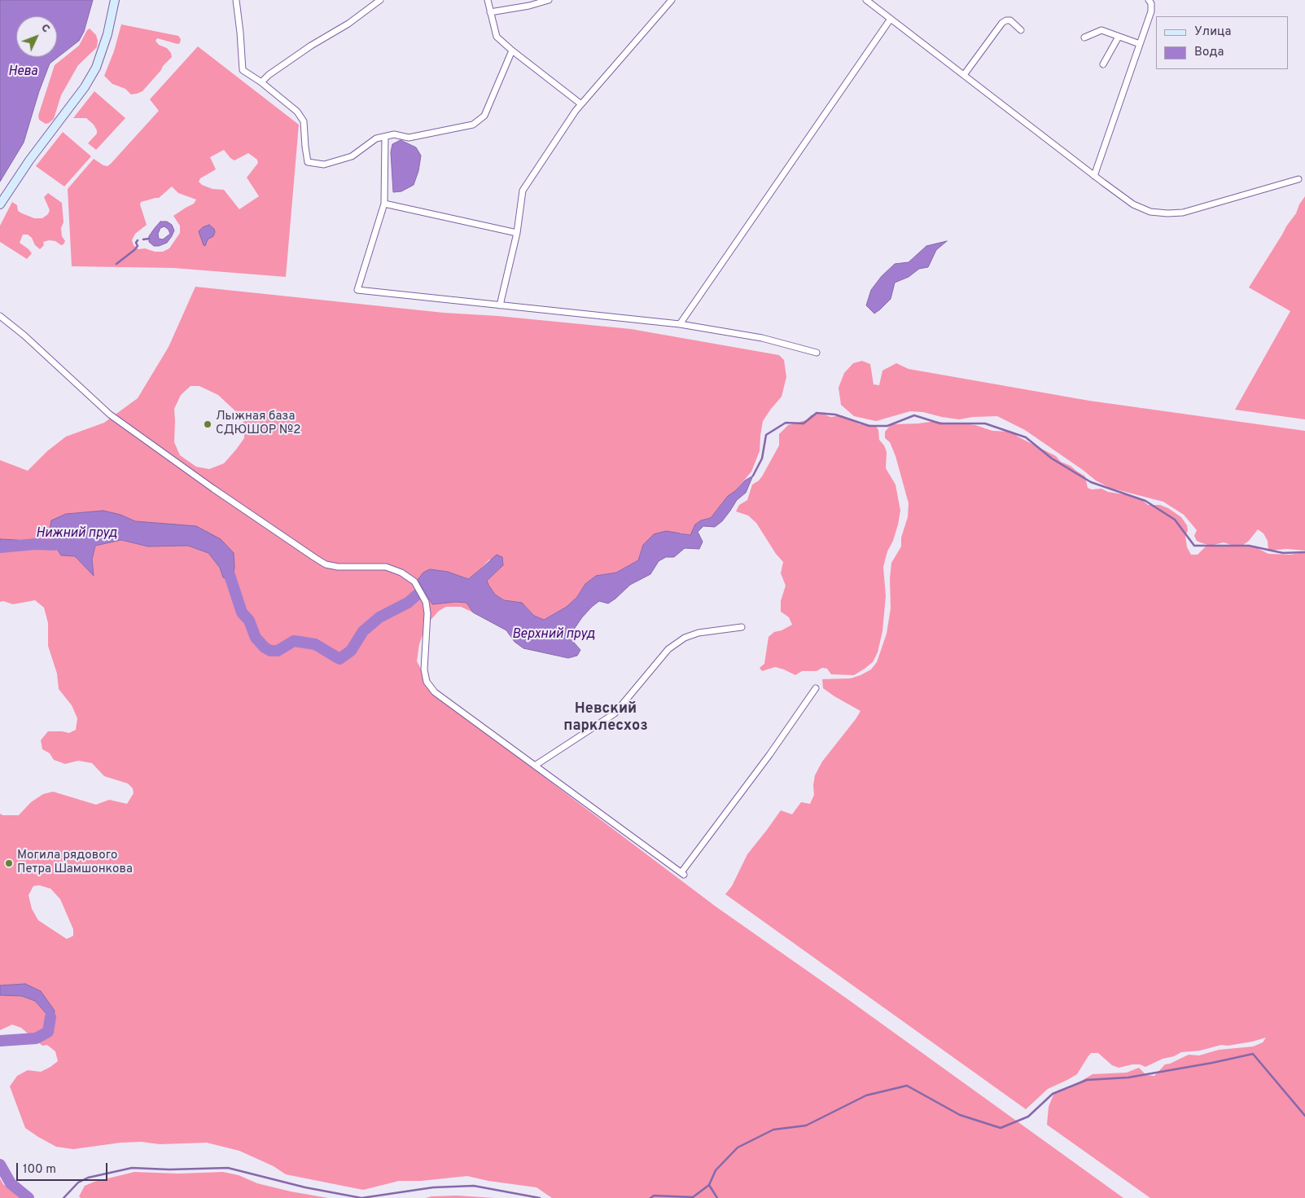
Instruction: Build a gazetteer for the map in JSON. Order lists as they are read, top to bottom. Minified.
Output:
{"districts":["Невский парклесхоз"],"water":["Нева","Нижний пруд","Верхний пруд"],"places":["Лыжная база СДЮШОР №2","Могила рядового Петра Шамшонкова"],"legend":["Улица","Вода"],"scale_bar":"100 m","north":"top right"}
